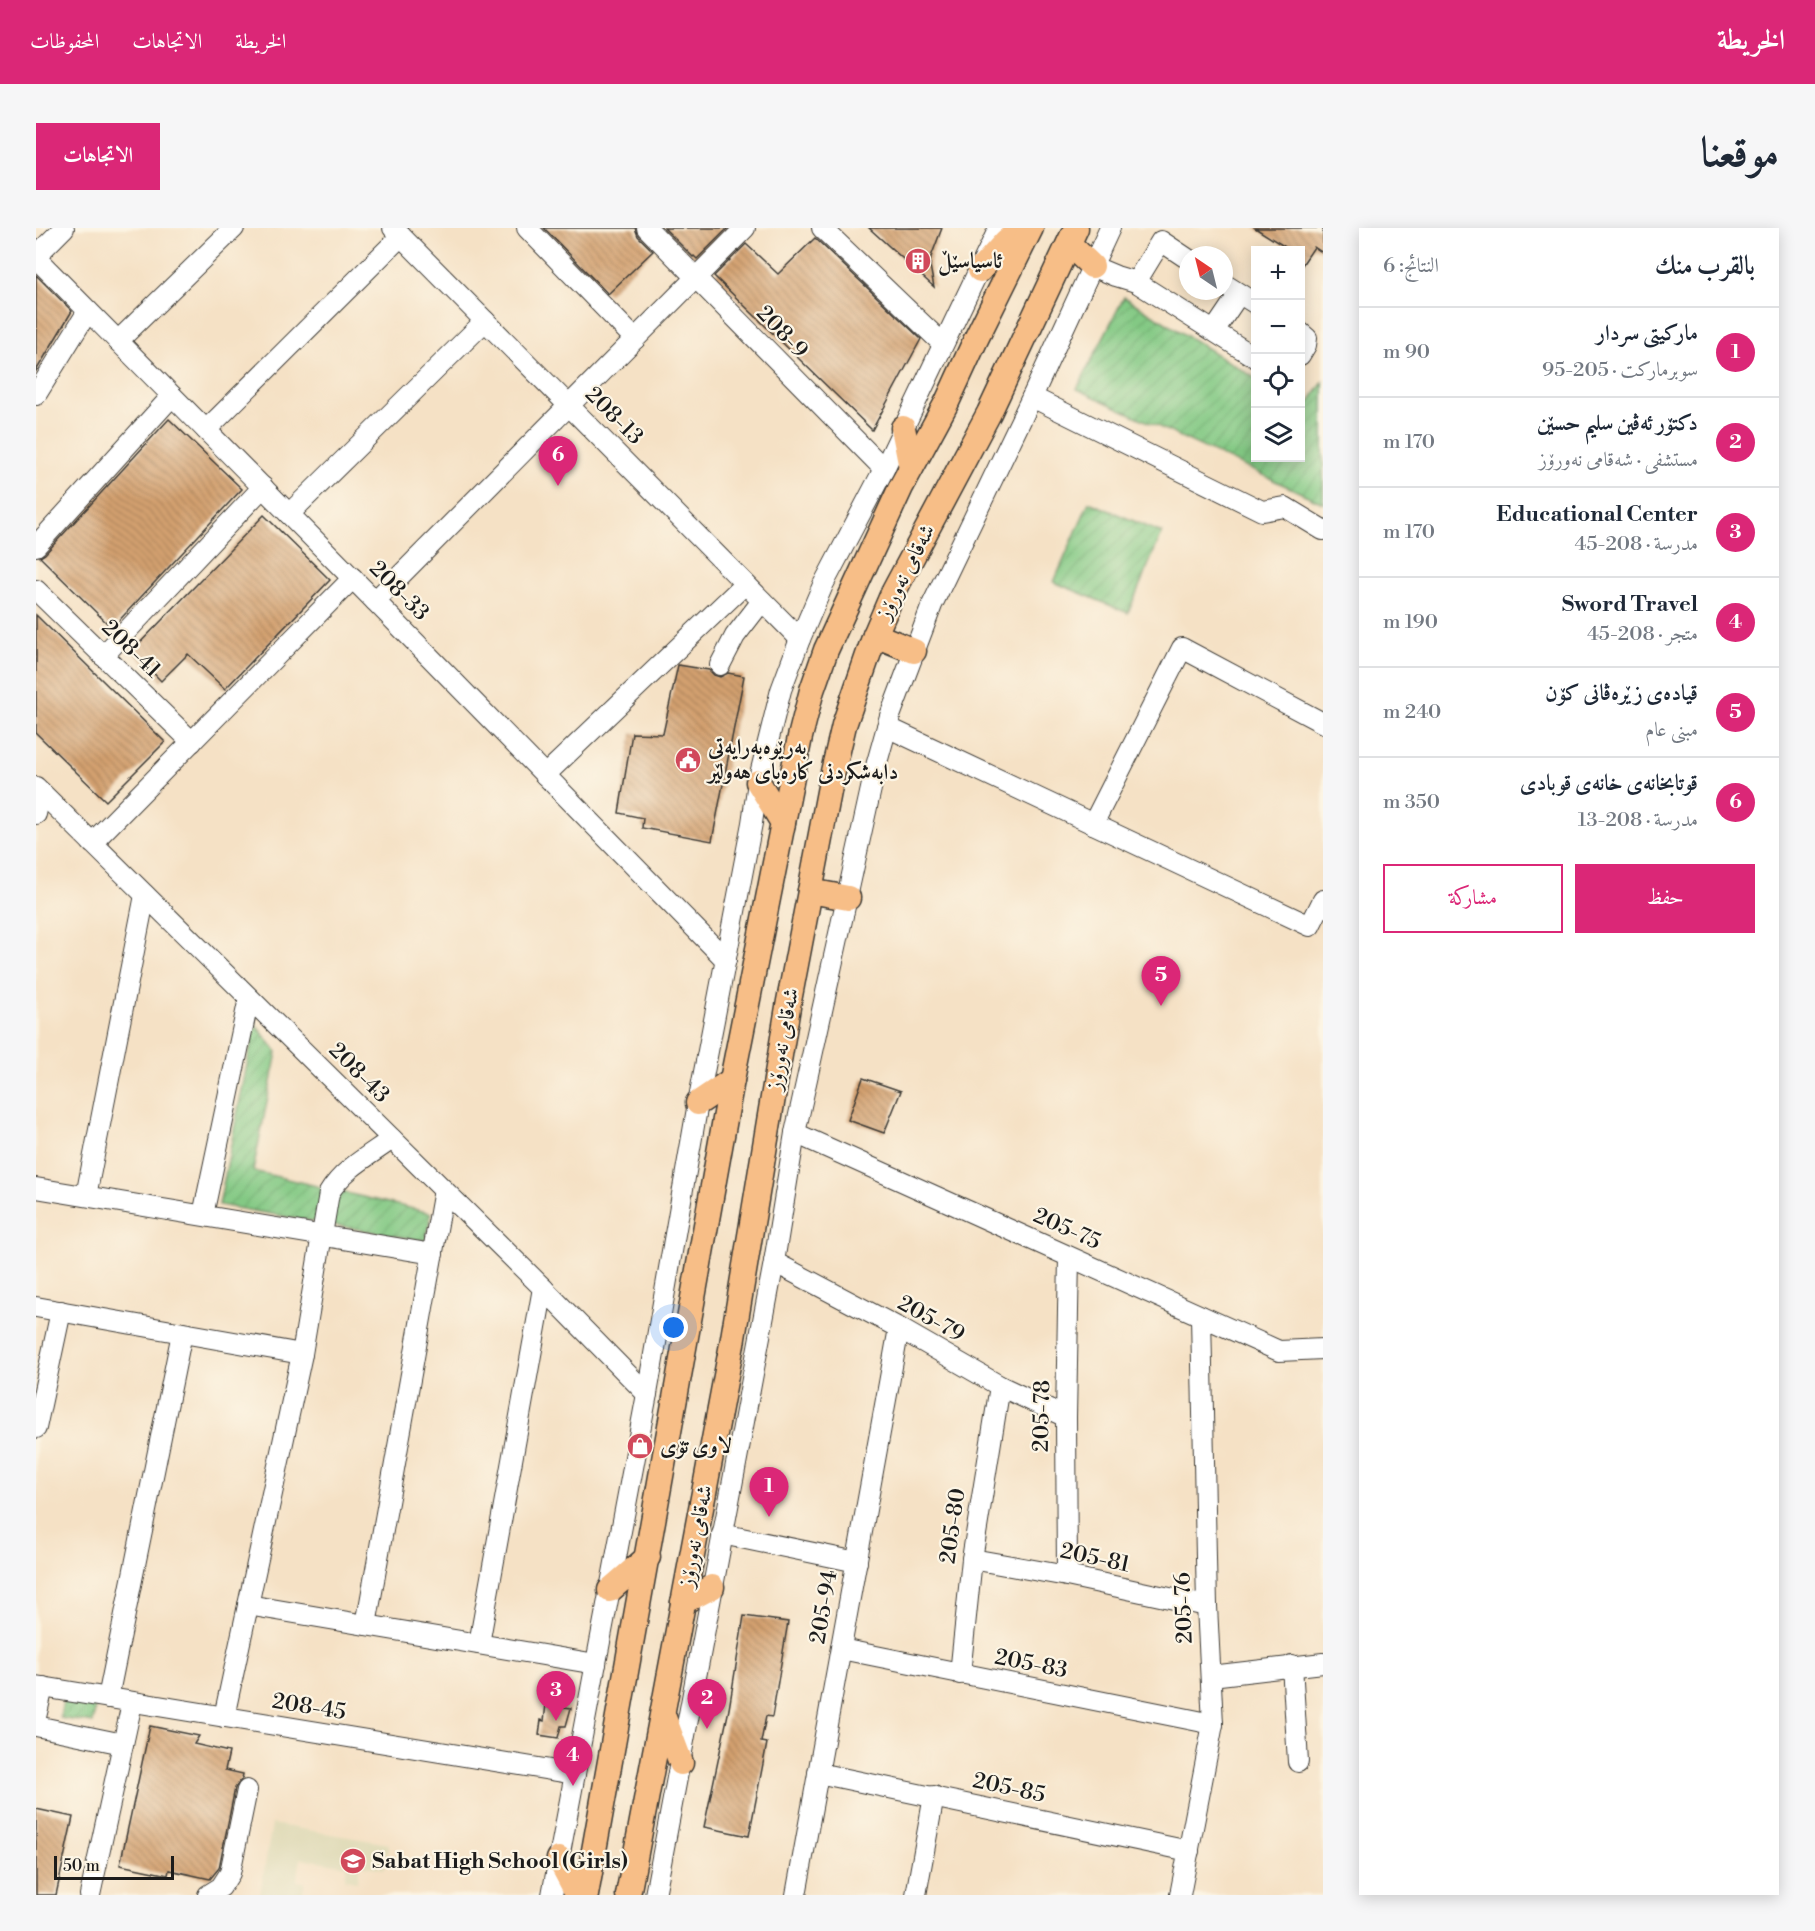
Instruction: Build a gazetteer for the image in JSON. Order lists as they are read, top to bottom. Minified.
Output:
{"streets":{"main road":["شەقامی نەورۆز"],"street":["208-9","208-13","208-33","208-41","208-43","205-75","205-79","205-78","205-80","205-81","205-94","205-76","205-83","208-45","205-85"]},"crossings":[["205-75","205-78"],["205-75","205-76"],["205-79","205-78"],["205-79","205-80"],["205-79","205-94"],["205-78","205-81"],["205-80","205-81"],["205-80","205-83"],["205-81","205-76"],["205-94","205-83"],["205-94","205-85"],["205-76","205-83"],["205-76","205-85"]],"places":{"building":["ئاسیاسێڵ"],"public building":["بەرێوەبەرایەتی دابەشکردنی کارەبای هەولێر"],"shop":["لاوی تۆی"],"school or university":["Sabat High School (Girls)"]},"scale_bar":"50 m","north":"top left","page":{"header":"الخريطة","nav":["الخريطة","الاتجاهات","المحفوظات"],"title":"موقعنا","buttons":["الاتجاهات",["حفظ","مشاركة"]],"heading":["بالقرب منك","النتائج: 6"],"map_buttons":["+","−"],"list":[{"mark":"1","name":"ماركيتى سردار","note":"سوبرماركت · 205-95","value":"90 m"},{"mark":"2","name":"دکتۆر ئەڤین سلیم حسێن","note":"مستشفى · شەقامی نەورۆز","value":"170 m"},{"mark":"3","name":"Educational Center","note":"مدرسة · 208-45","value":"170 m"},{"mark":"4","name":"Sword Travel","note":"متجر · 208-45","value":"190 m"},{"mark":"5","name":"قیادەی زێرەڤانی کۆن","note":"مبنى عام","value":"240 m"},{"mark":"6","name":"قوتابخانەی خانەی قوبادی","note":"مدرسة · 208-13","value":"350 m"}],"pins":["6","5","1","3","2","4"],"scale":"50 m"}}
